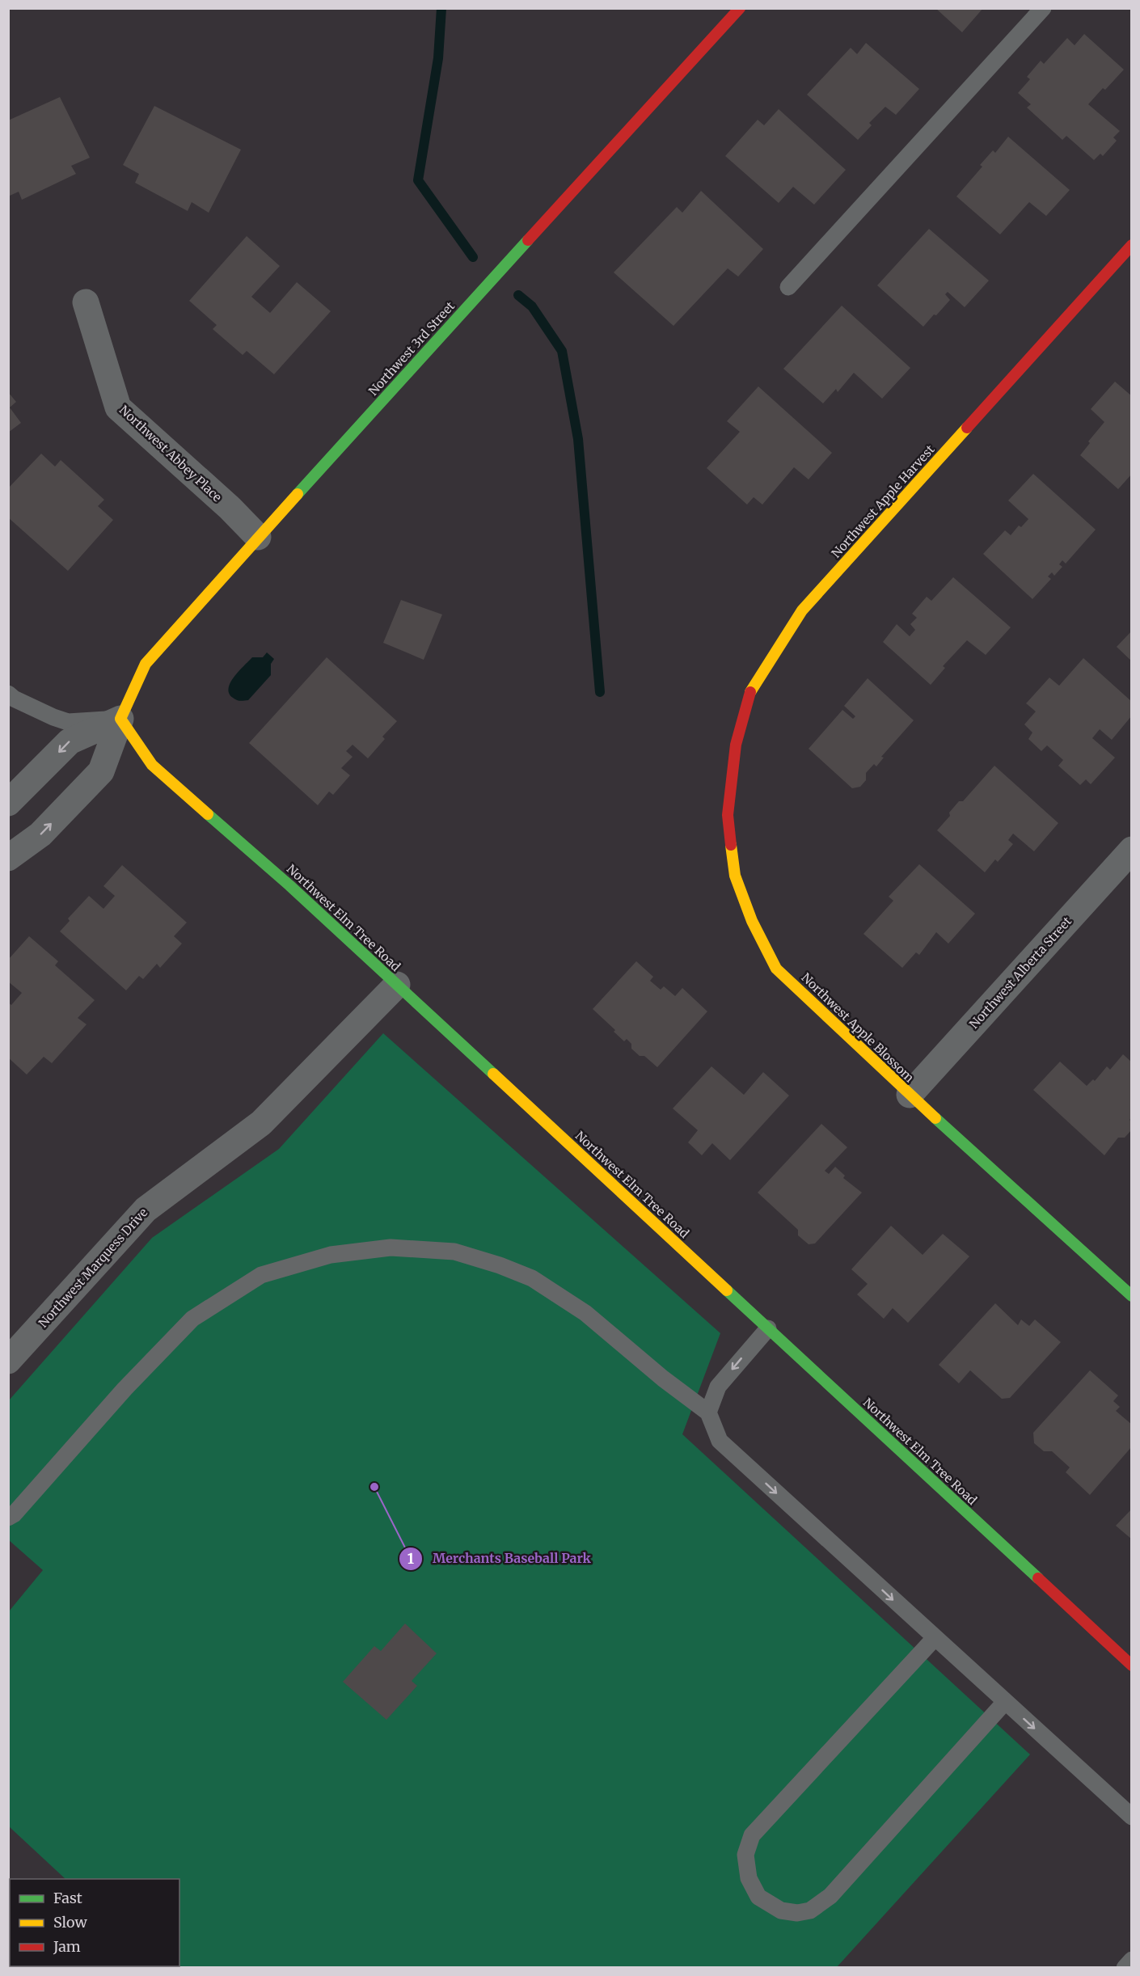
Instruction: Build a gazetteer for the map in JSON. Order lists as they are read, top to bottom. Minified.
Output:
{"streets":{"street":["Northwest 3rd Street","Northwest Abbey Place","Northwest Apple Harvest","Northwest Elm Tree Road","Northwest Alberta Street","Northwest Apple Blossom","Northwest Marquess Drive"]},"crossings":[["Northwest 3rd Street","Northwest Abbey Place"],["Northwest 3rd Street","Northwest Elm Tree Road"],["Northwest Apple Harvest","Northwest Apple Blossom"],["Northwest Elm Tree Road","Northwest Marquess Drive"],["Northwest Alberta Street","Northwest Apple Blossom"]],"places":["Merchants Baseball Park"],"legend":["Fast","Slow","Jam"]}
